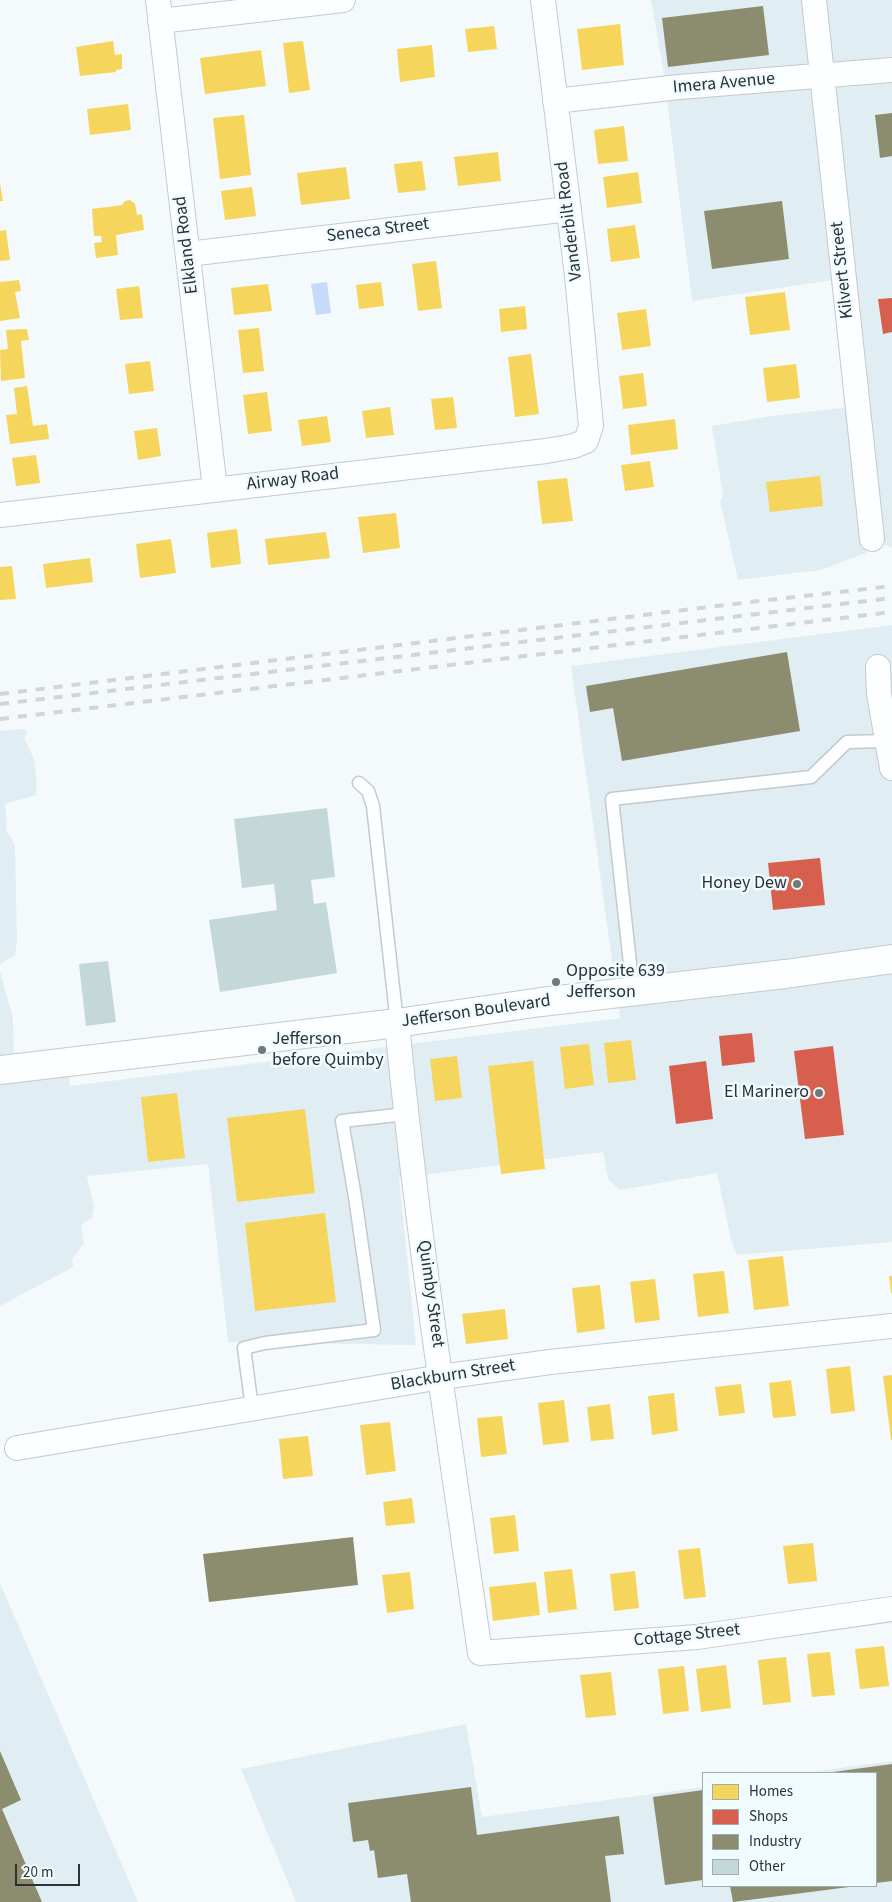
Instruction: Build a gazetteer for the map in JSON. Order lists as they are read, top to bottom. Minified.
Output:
{"streets":{"main road":["Jefferson Boulevard"],"street":["Imera Avenue","Vanderbilt Road","Seneca Street","Elkland Road","Kilvert Street","Airway Road","Quimby Street","Blackburn Street","Cottage Street"]},"crossings":[["Imera Avenue","Vanderbilt Road"],["Imera Avenue","Kilvert Street"],["Vanderbilt Road","Seneca Street"],["Vanderbilt Road","Airway Road"],["Seneca Street","Elkland Road"],["Elkland Road","Airway Road"],["Jefferson Boulevard","Quimby Street"],["Quimby Street","Blackburn Street"],["Quimby Street","Cottage Street"]],"places":["Honey Dew","Opposite 639 Jefferson","Jefferson before Quimby","El Marinero"],"legend":["Homes","Shops","Industry","Other"],"scale_bar":"20 m"}
